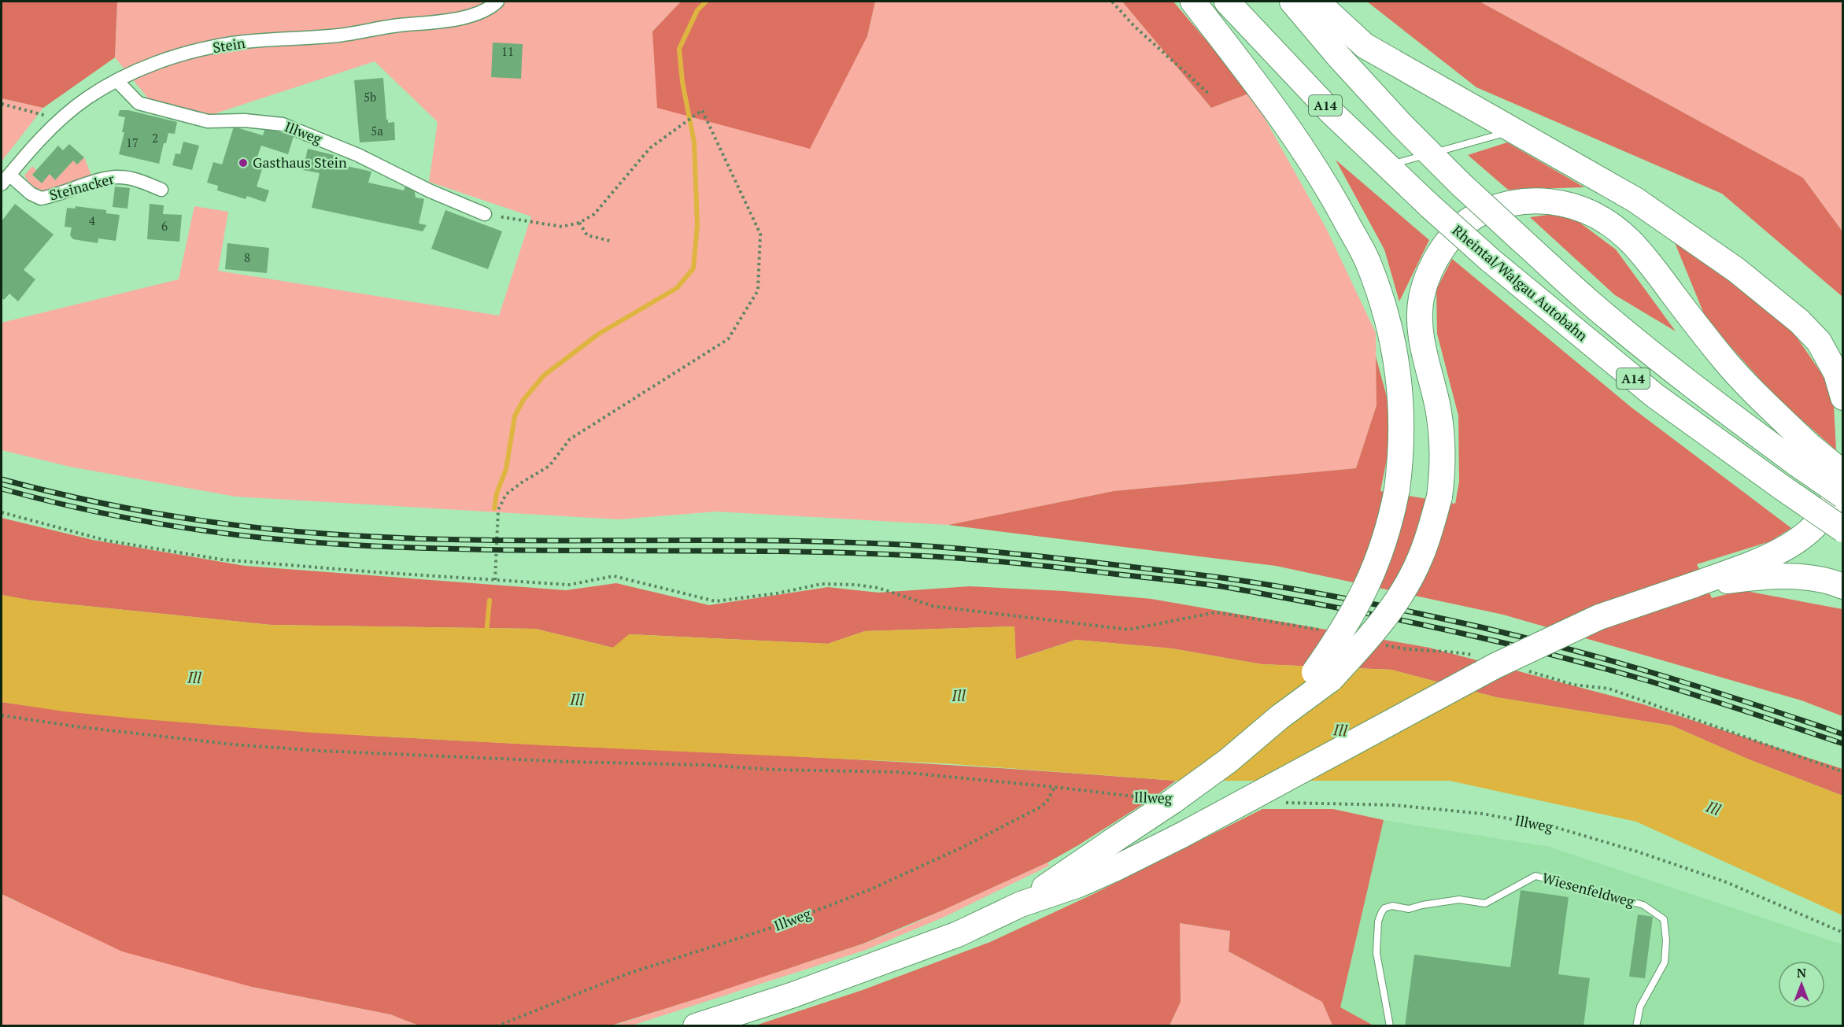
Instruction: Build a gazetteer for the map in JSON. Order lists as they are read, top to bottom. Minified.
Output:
{"streets":{"highway":["A14","Rheintal/Walgau Autobahn"],"street":["Stein","Illweg","Steinacker"],"lane":["Wiesenfeldweg"]},"crossings":[["Stein","Illweg"],["Stein","Steinacker"]],"water":["Ill"],"places":["Gasthaus Stein"],"house_numbers":["11","5b","5a","2","17","4","6","8"],"north":"top"}
